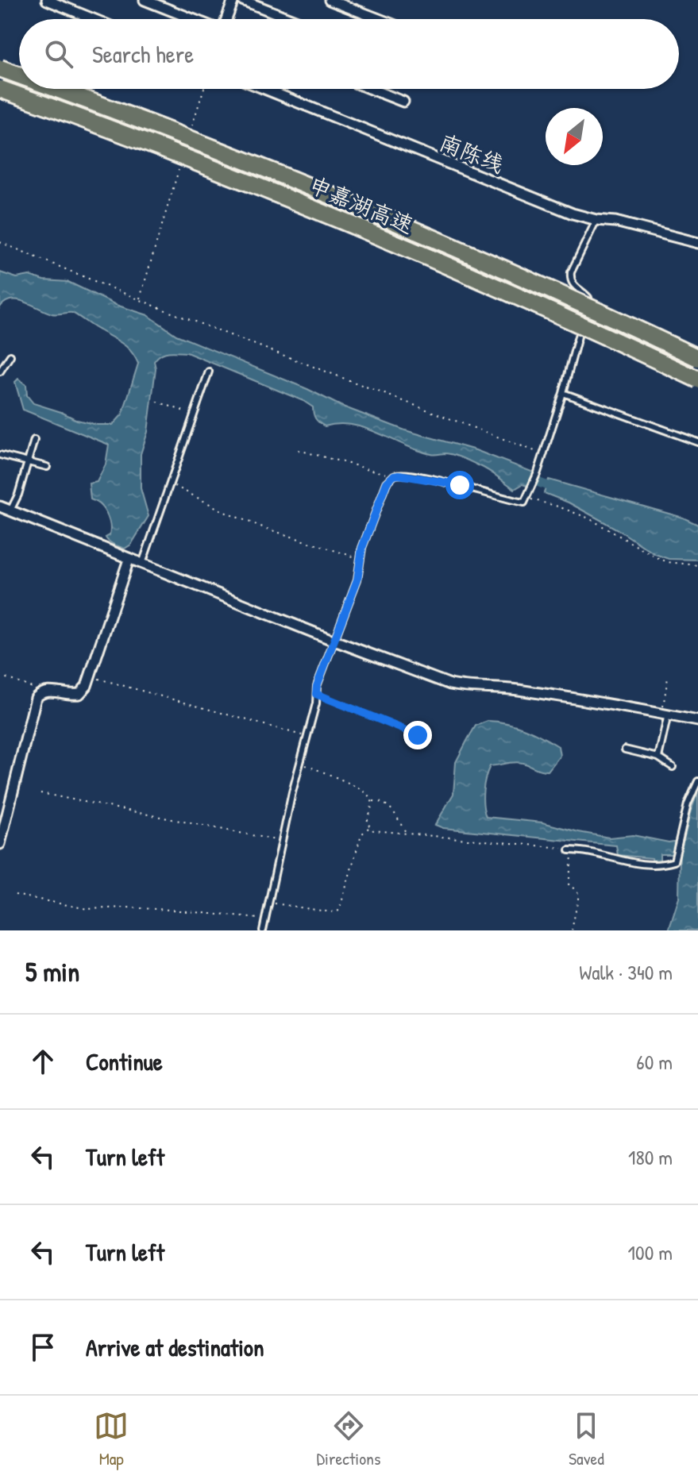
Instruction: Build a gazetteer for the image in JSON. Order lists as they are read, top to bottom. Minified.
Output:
{"streets":{"highway":["申嘉湖高速"],"street":["南陈线"]},"north":"bottom left","page":{"search":"Search here","heading":["5 min","Walk · 340 m"],"list":[["Continue","60 m"],["Turn left","180 m"],["Turn left","100 m"],"Arrive at destination"],"nav":["Map","Directions","Saved"]}}
